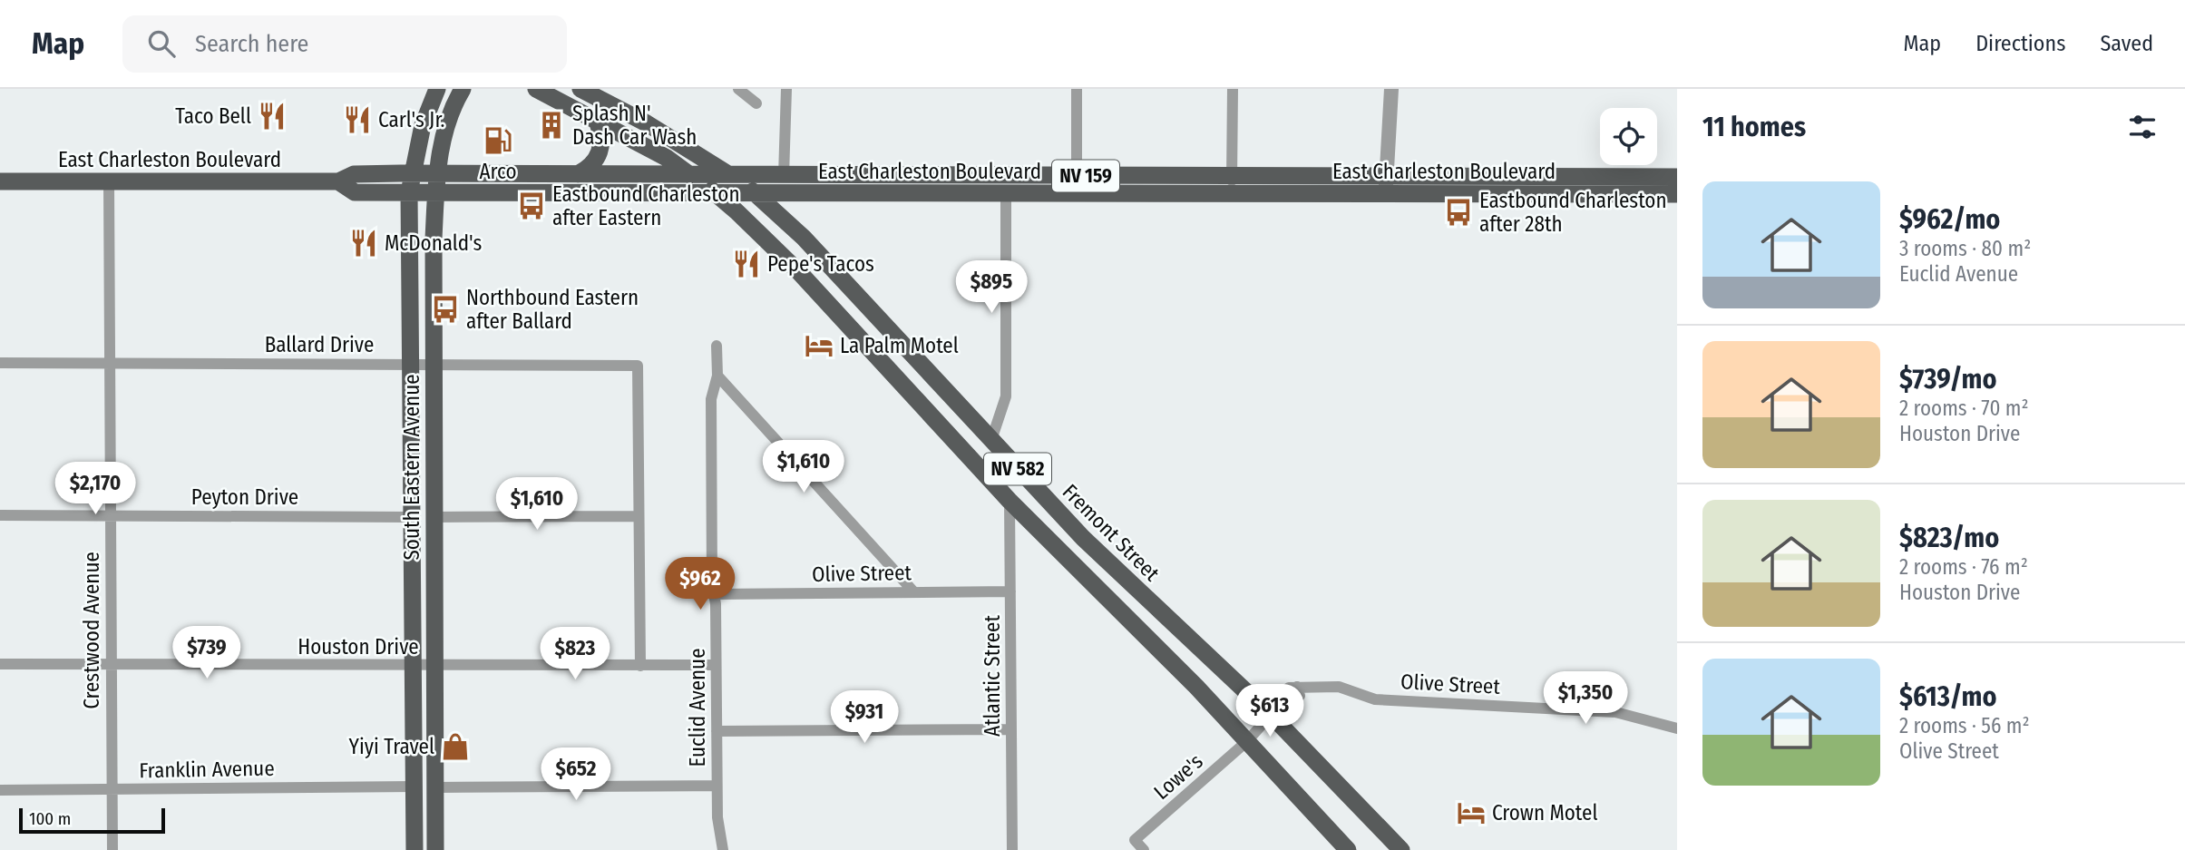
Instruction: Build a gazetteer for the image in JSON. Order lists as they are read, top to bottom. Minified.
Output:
{"streets":{"main road":["East Charleston Boulevard","NV 159","South Eastern Avenue","NV 582","Fremont Street"],"street":["Ballard Drive","Peyton Drive","Olive Street","Crestwood Avenue","Houston Drive","Atlantic Street","Euclid Avenue","Franklin Avenue","Lowe's"]},"crossings":[["East Charleston Boulevard","South Eastern Avenue"],["East Charleston Boulevard","NV 582"],["East Charleston Boulevard","Fremont Street"],["East Charleston Boulevard","Crestwood Avenue"],["Ballard Drive","South Eastern Avenue"],["Ballard Drive","Crestwood Avenue"],["South Eastern Avenue","Peyton Drive"],["South Eastern Avenue","Houston Drive"],["South Eastern Avenue","Franklin Avenue"],["NV 582","Olive Street"],["NV 582","Atlantic Street"],["NV 582","Lowe's"],["Peyton Drive","Crestwood Avenue"],["Fremont Street","Olive Street"],["Olive Street","Atlantic Street"],["Olive Street","Euclid Avenue"],["Olive Street","Lowe's"],["Crestwood Avenue","Houston Drive"],["Crestwood Avenue","Franklin Avenue"],["Houston Drive","Euclid Avenue"]],"places":{"restaurant":["Taco Bell","Carl's Jr.","McDonald's","Pepe's Tacos"],"building":["Splash N' Dash Car Wash"],"fuel station":["Arco"],"bus stop":["Eastbound Charleston after Eastern","Eastbound Charleston after 28th","Northbound Eastern after Ballard"],"hotel":["La Palm Motel","Crown Motel"],"shop":["Yiyi Travel"]},"scale_bar":"100 m","page":{"header":"Map","search":"Search here","nav":["Map","Directions","Saved"],"heading":"11 homes","list":[{"name":"$962/mo","note":"3 rooms · 80 m² · Euclid Avenue"},{"name":"$739/mo","note":"2 rooms · 70 m² · Houston Drive"},{"name":"$823/mo","note":"2 rooms · 76 m² · Houston Drive"},{"name":"$613/mo","note":"2 rooms · 56 m² · Olive Street"}],"price":["$895","$1,610","$2,170","$1,610","$962","$739","$823","$1,350","$613","$931","$652"],"scale":"100 m"}}
